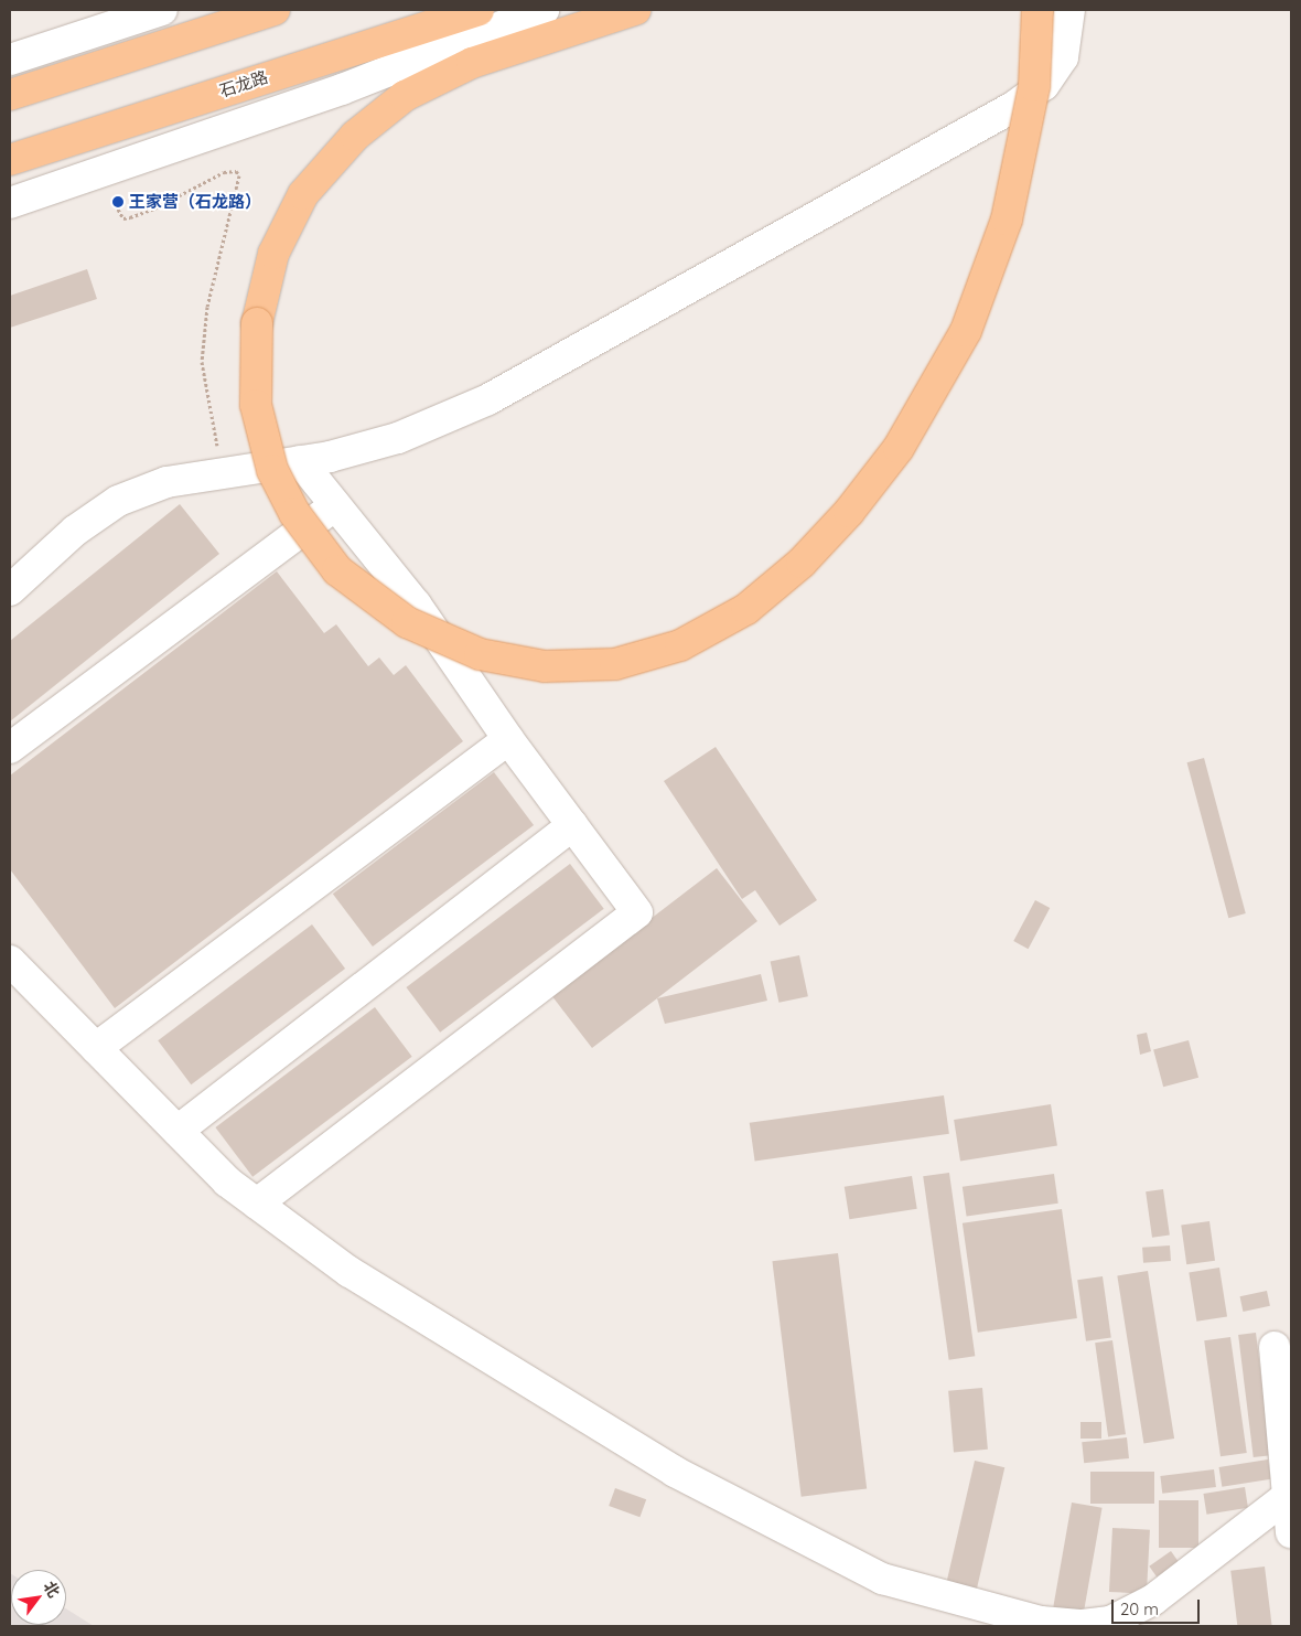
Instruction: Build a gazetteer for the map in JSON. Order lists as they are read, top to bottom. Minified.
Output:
{"streets":{"main road":["石龙路"]},"places":["王家营（石龙路）"],"scale_bar":"20 m","north":"top right"}
